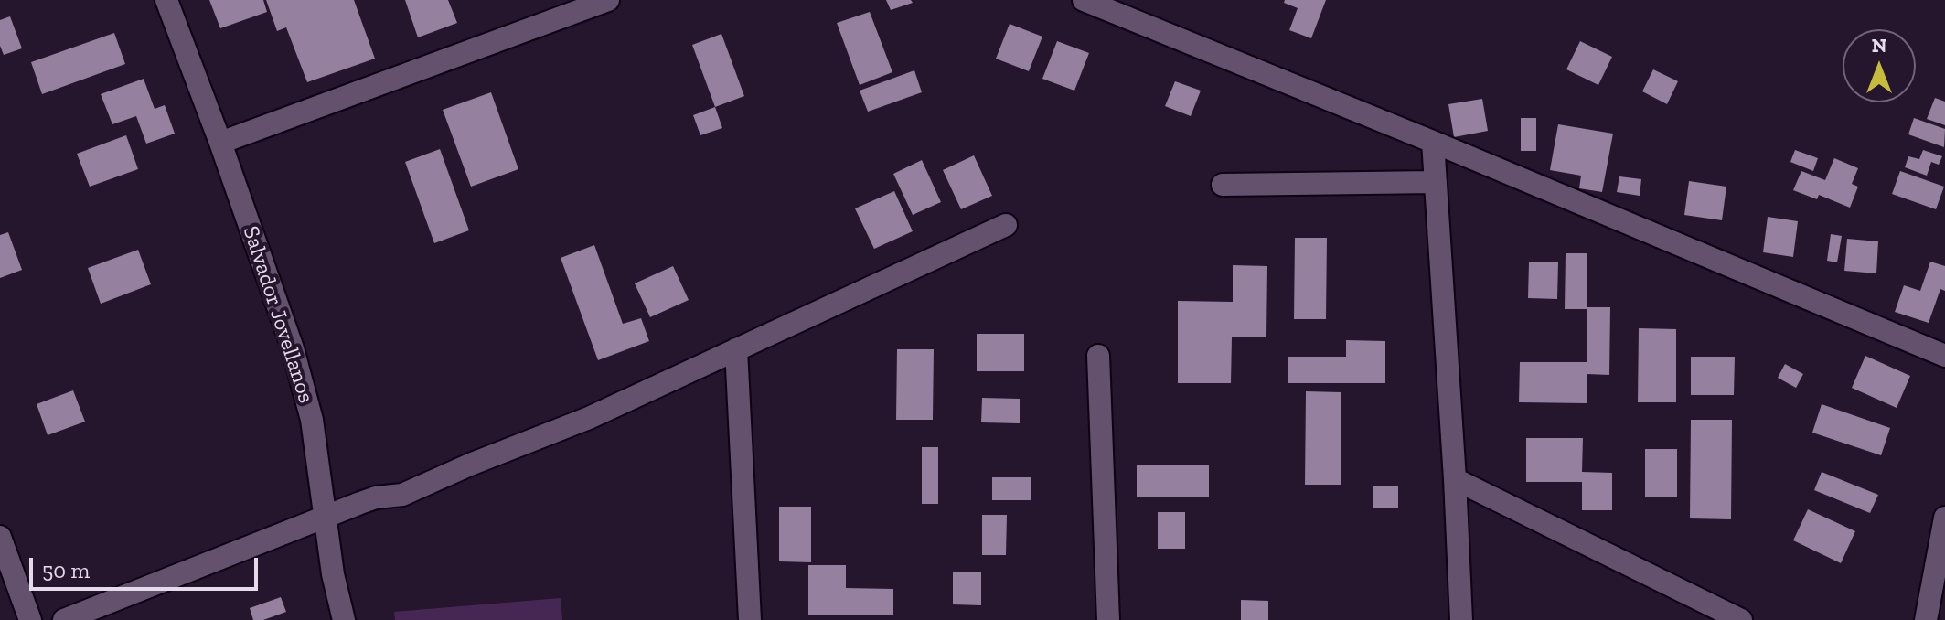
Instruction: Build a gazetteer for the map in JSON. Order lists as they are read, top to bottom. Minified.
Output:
{"streets":{"street":["Salvador Jovellanos"]},"scale_bar":"50 m","north":"top"}
